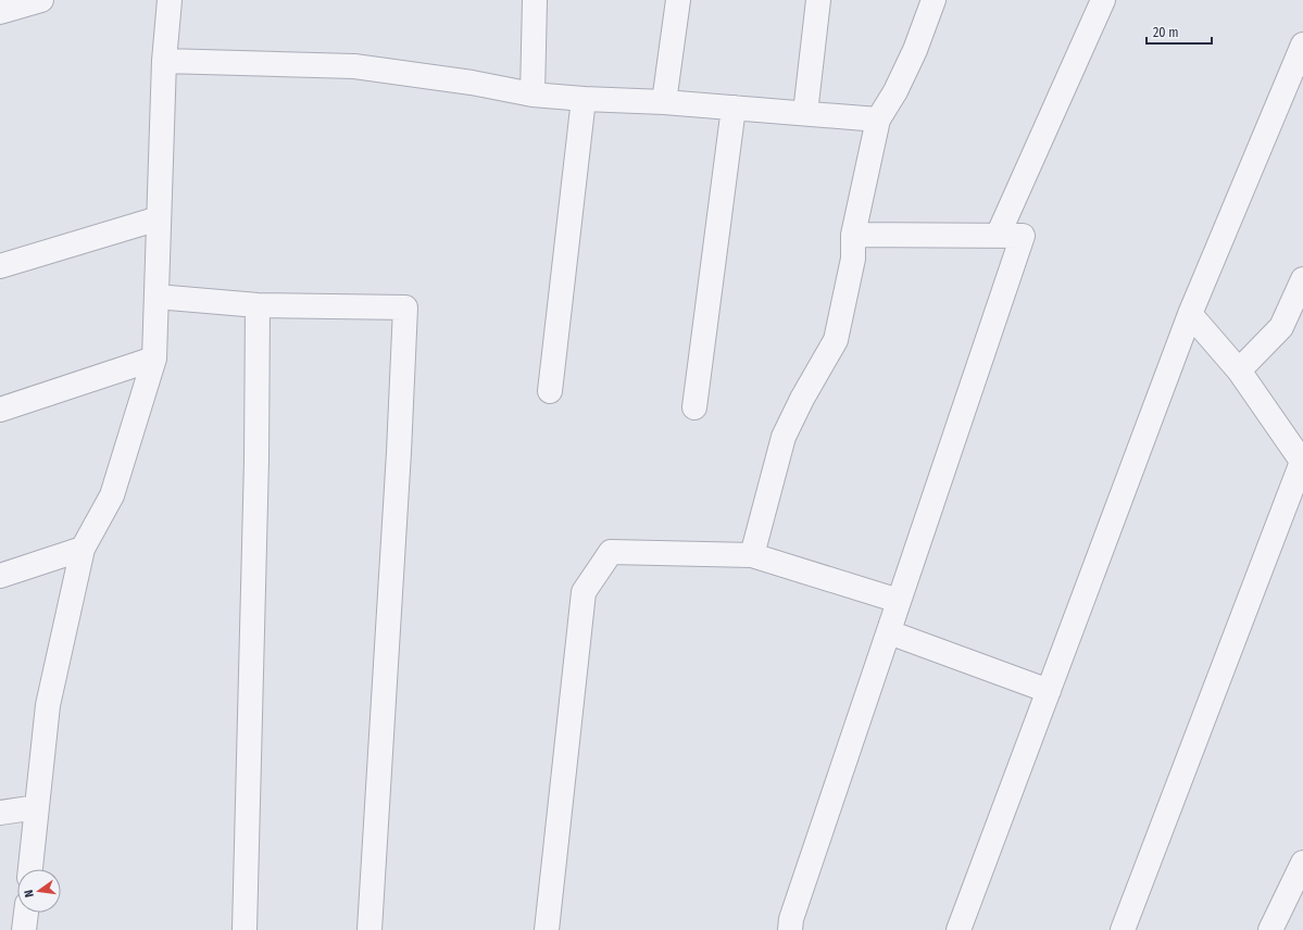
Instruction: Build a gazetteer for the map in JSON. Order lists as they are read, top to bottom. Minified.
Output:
{"scale_bar":"20 m","north":"left"}
